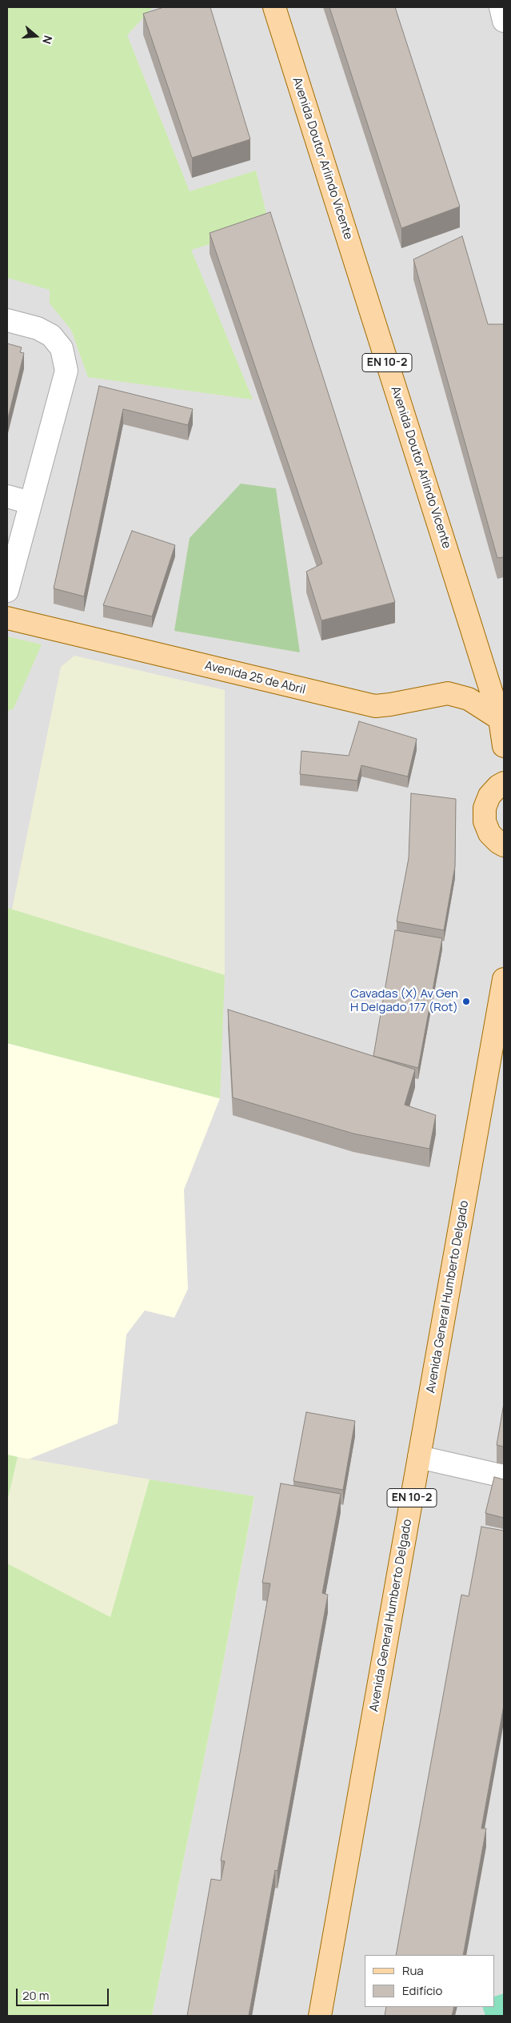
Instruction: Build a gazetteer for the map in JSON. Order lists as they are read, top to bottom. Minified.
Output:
{"streets":{"main road":["Avenida Doutor Arlindo Vicente","EN 10-2","Avenida 25 de Abril","Avenida General Humberto Delgado"]},"crossings":[["Avenida Doutor Arlindo Vicente","Avenida 25 de Abril"]],"places":["Cavadas (X) Av Gen H Delgado 177 (Rot)"],"legend":["Rua","Edifício"],"scale_bar":"20 m","north":"right"}
